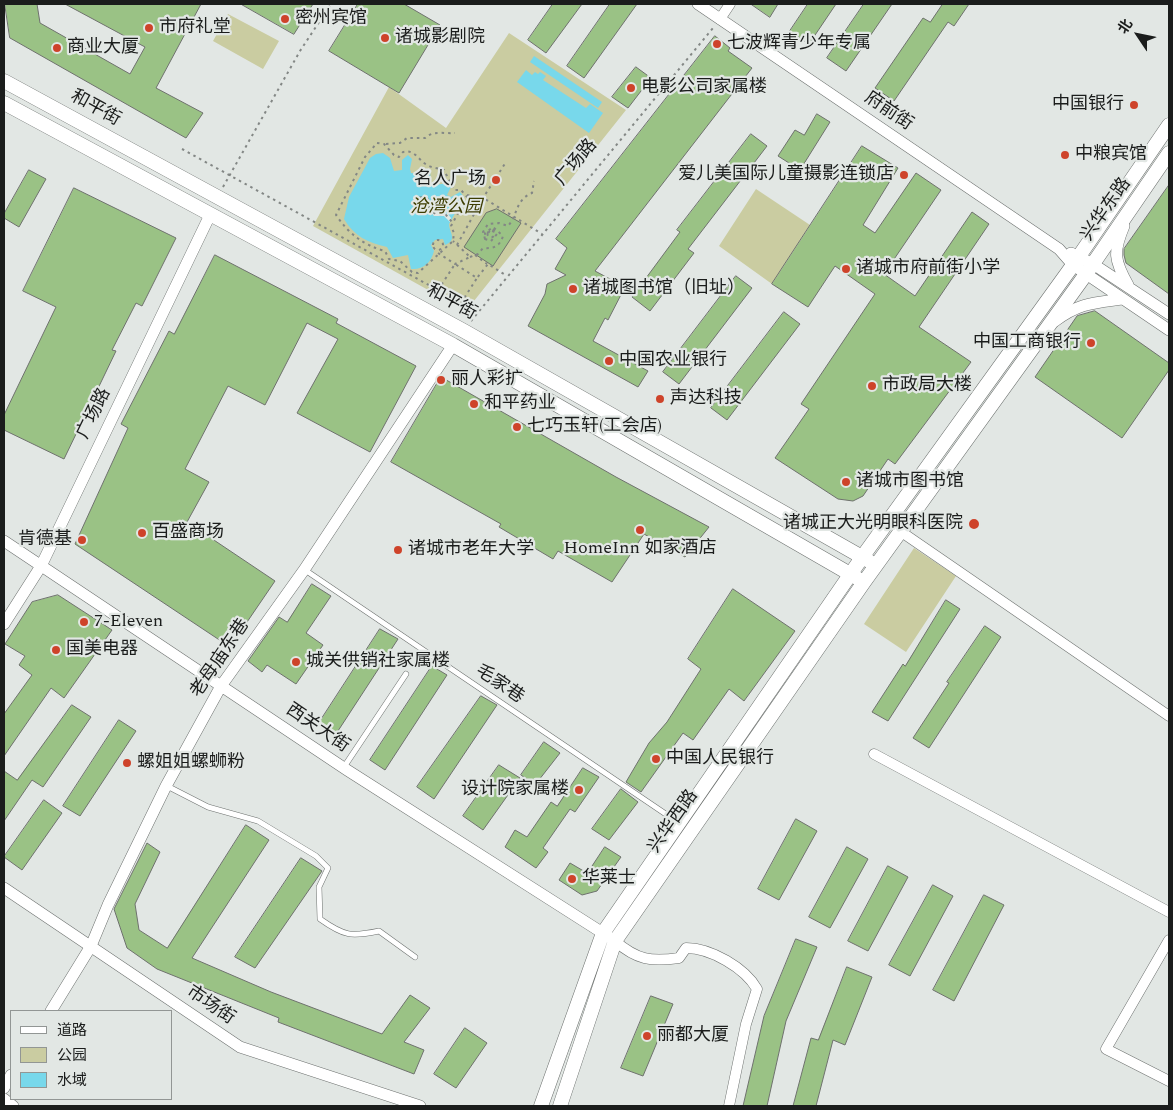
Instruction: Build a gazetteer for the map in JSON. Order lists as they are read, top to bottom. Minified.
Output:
{"streets":{"main road":["和平街","兴华东路","兴华西路"],"street":["府前街","广场路","老母庙东巷","西关大街","市场街"],"lane":["毛家巷"]},"crossings":[["和平街","广场路"],["和平街","老母庙东巷"],["和平街","兴华西路"],["府前街","广场路"],["府前街","兴华东路"],["广场路","西关大街"],["兴华东路","兴华西路"],["老母庙东巷","毛家巷"],["老母庙东巷","西关大街"],["老母庙东巷","市场街"],["西关大街","兴华西路"]],"parks":["沧湾公园"],"places":["密州宾馆","市府礼堂","诸城影剧院","七波辉青少年专属","商业大厦","电影公司家属楼","中国银行","中粮宾馆","爱儿美国际儿童摄影连锁店","名人广场","诸城市府前街小学","诸城图书馆（旧址）","中国工商银行","中国农业银行","丽人彩扩","市政局大楼","声达科技","和平药业","七巧玉轩(工会店)","诸城市图书馆","诸城正大光明眼科医院","HomeInn 如家酒店","百盛商场","肯德基","诸城市老年大学","7-Eleven","国美电器","城关供销社家属楼","中国人民银行","螺姐姐螺蛳粉","设计院家属楼","华莱士","丽都大厦"],"legend":["道路","公园","水域"],"north":"top left"}
